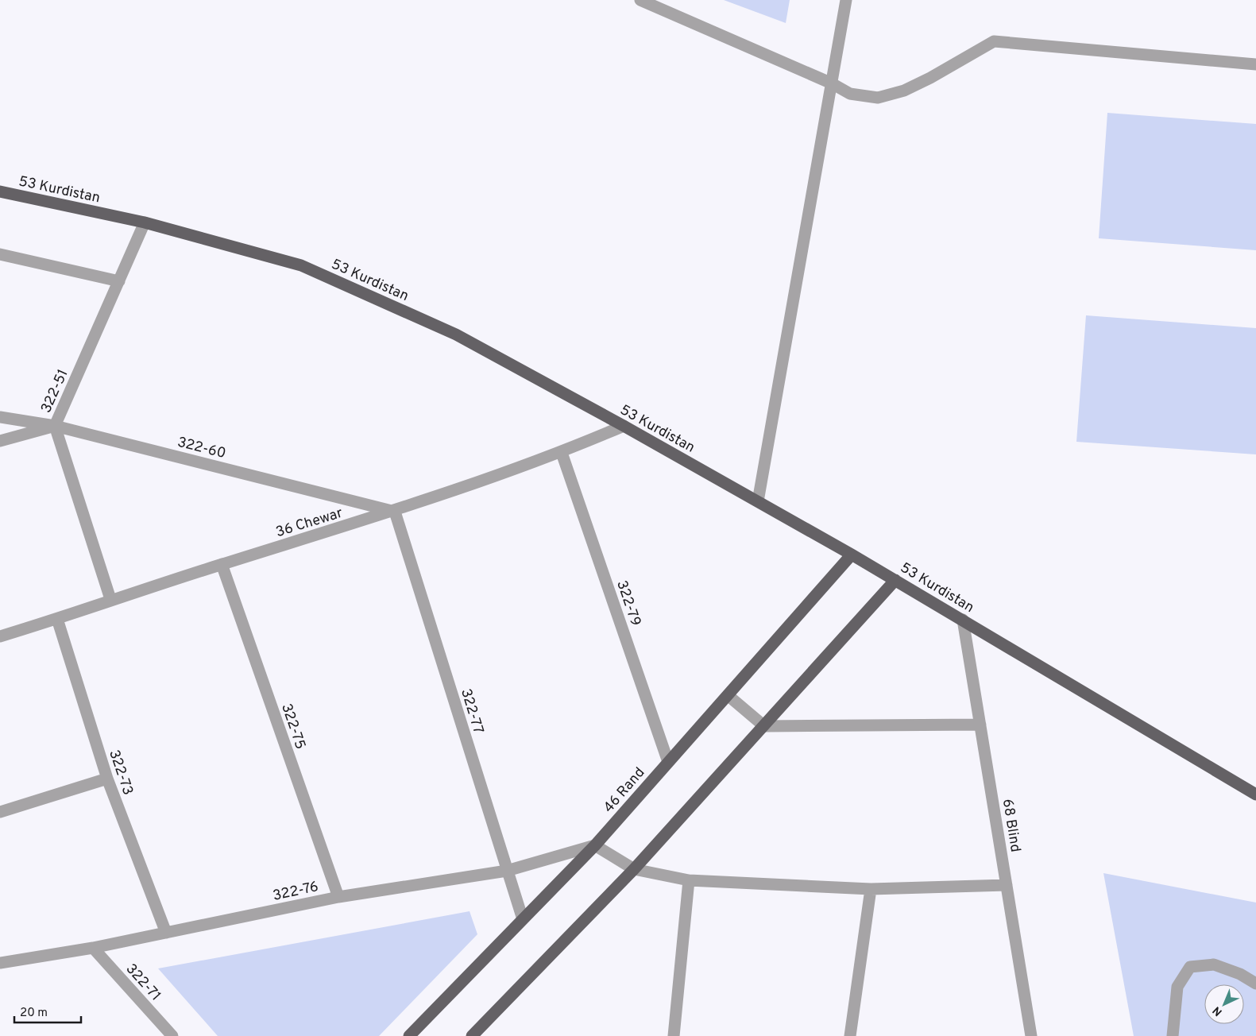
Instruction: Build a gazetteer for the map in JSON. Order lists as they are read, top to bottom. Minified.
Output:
{"streets":{"main road":["53 Kurdistan","46 Rand"],"street":["322-51","322-60","36 Chewar","322-79","322-77","322-75","322-73","68 Blind","322-76","322-71"]},"crossings":[["53 Kurdistan","322-51"],["53 Kurdistan","36 Chewar"],["53 Kurdistan","46 Rand"],["53 Kurdistan","68 Blind"],["322-51","322-60"],["322-51","36 Chewar"],["322-60","36 Chewar"],["322-60","322-77"],["36 Chewar","322-79"],["36 Chewar","322-77"],["36 Chewar","322-75"],["36 Chewar","322-73"],["322-79","46 Rand"],["322-77","46 Rand"],["322-77","322-76"],["322-75","322-76"],["322-73","322-76"],["46 Rand","322-76"],["322-76","322-71"]],"scale_bar":"20 m","north":"bottom left"}
